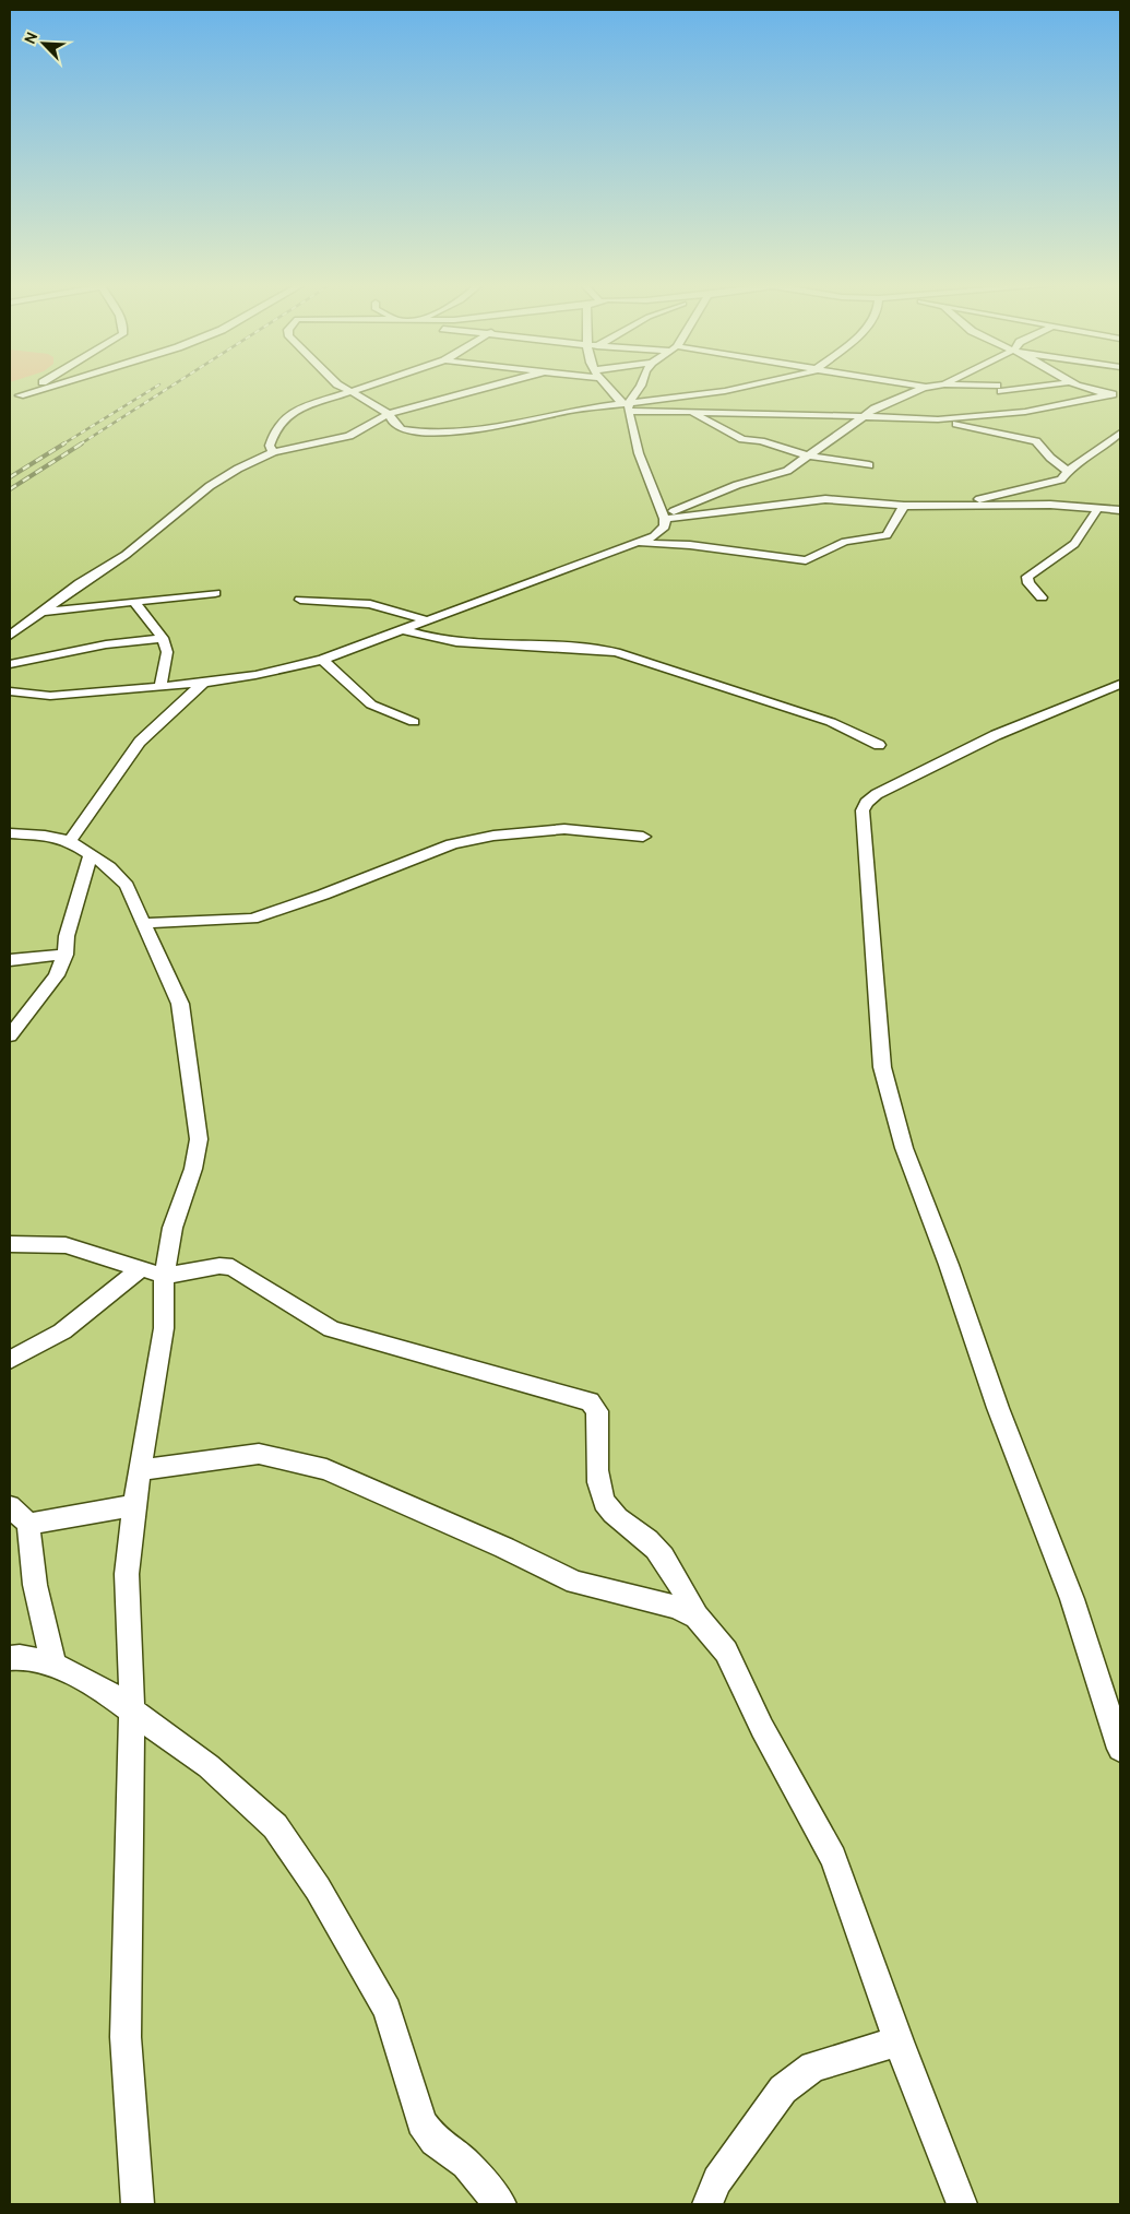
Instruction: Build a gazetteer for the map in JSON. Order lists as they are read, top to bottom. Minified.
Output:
{"north":"top left"}
